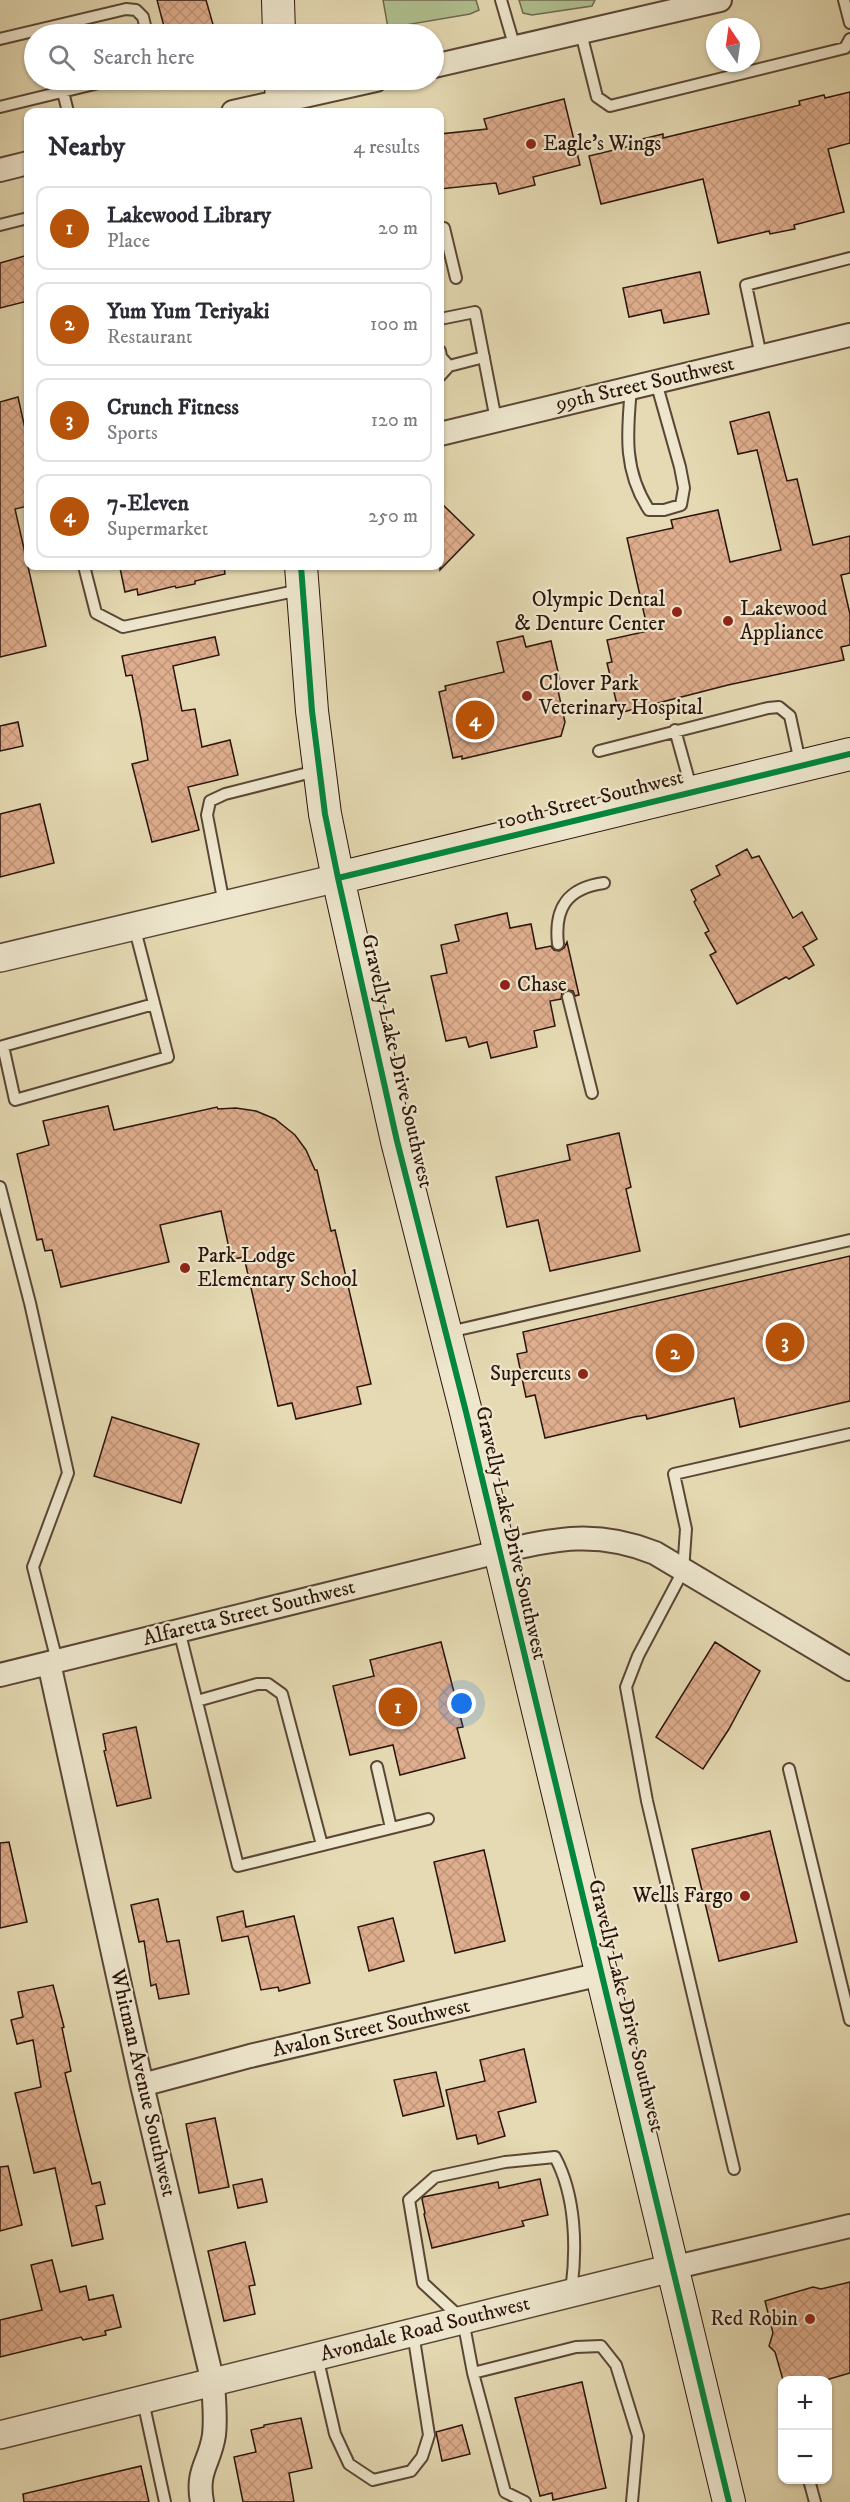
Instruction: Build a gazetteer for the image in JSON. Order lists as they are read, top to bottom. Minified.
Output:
{"streets":{"main road":["100th Street Southwest","Gravelly Lake Drive Southwest"],"street":["99th Street Southwest","Alfaretta Street Southwest","Avalon Street Southwest","Whitman Avenue Southwest","Avondale Road Southwest"]},"crossings":[["100th Street Southwest","Gravelly Lake Drive Southwest"],["Gravelly Lake Drive Southwest","Alfaretta Street Southwest"],["Gravelly Lake Drive Southwest","Avalon Street Southwest"],["Gravelly Lake Drive Southwest","Avondale Road Southwest"],["Alfaretta Street Southwest","Whitman Avenue Southwest"],["Avalon Street Southwest","Whitman Avenue Southwest"],["Whitman Avenue Southwest","Avondale Road Southwest"]],"places":["Eagle's Wings","Olympic Dental & Denture Center","Lakewood Appliance","Clover Park Veterinary Hospital","Chase","Park Lodge Elementary School","Supercuts","Wells Fargo","Red Robin"],"north":"top","page":{"search":"Search here","heading":["Nearby","4 results"],"list":[{"mark":"1","name":"Lakewood Library","note":"Place","value":"20 m"},{"mark":"2","name":"Yum Yum Teriyaki","note":"Restaurant","value":"100 m"},{"mark":"3","name":"Crunch Fitness","note":"Sports","value":"120 m"},{"mark":"4","name":"7-Eleven","note":"Supermarket","value":"250 m"}],"pins":["4","3","2","1"],"map_buttons":["+","−"]}}
